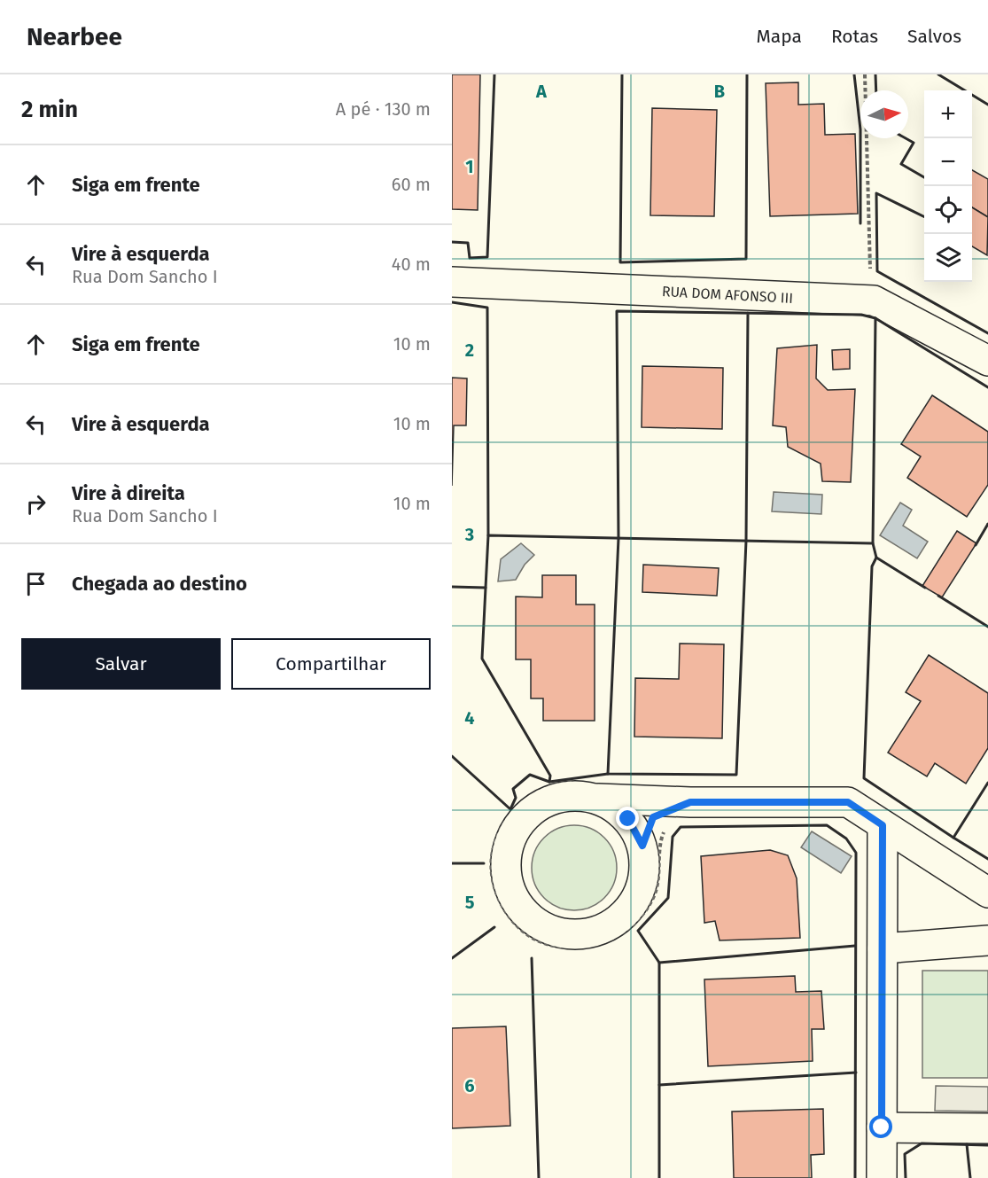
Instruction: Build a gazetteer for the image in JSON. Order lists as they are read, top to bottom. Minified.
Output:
{"streets":{"street":["RUA DOM AFONSO III"]},"north":"right","page":{"header":"Nearbee","nav":["Mapa","Rotas","Salvos"],"heading":["2 min","A pé · 130 m"],"map_buttons":["+","−"],"list":[["Siga em frente","60 m"],["Vire à esquerda","Rua Dom Sancho I","40 m"],["Siga em frente","10 m"],["Vire à esquerda","10 m"],["Vire à direita","Rua Dom Sancho I","10 m"],"Chegada ao destino"],"buttons":["Salvar","Compartilhar"]},"grid":{"columns":["A","B"],"rows":["1","2","3","4","5","6"]}}
